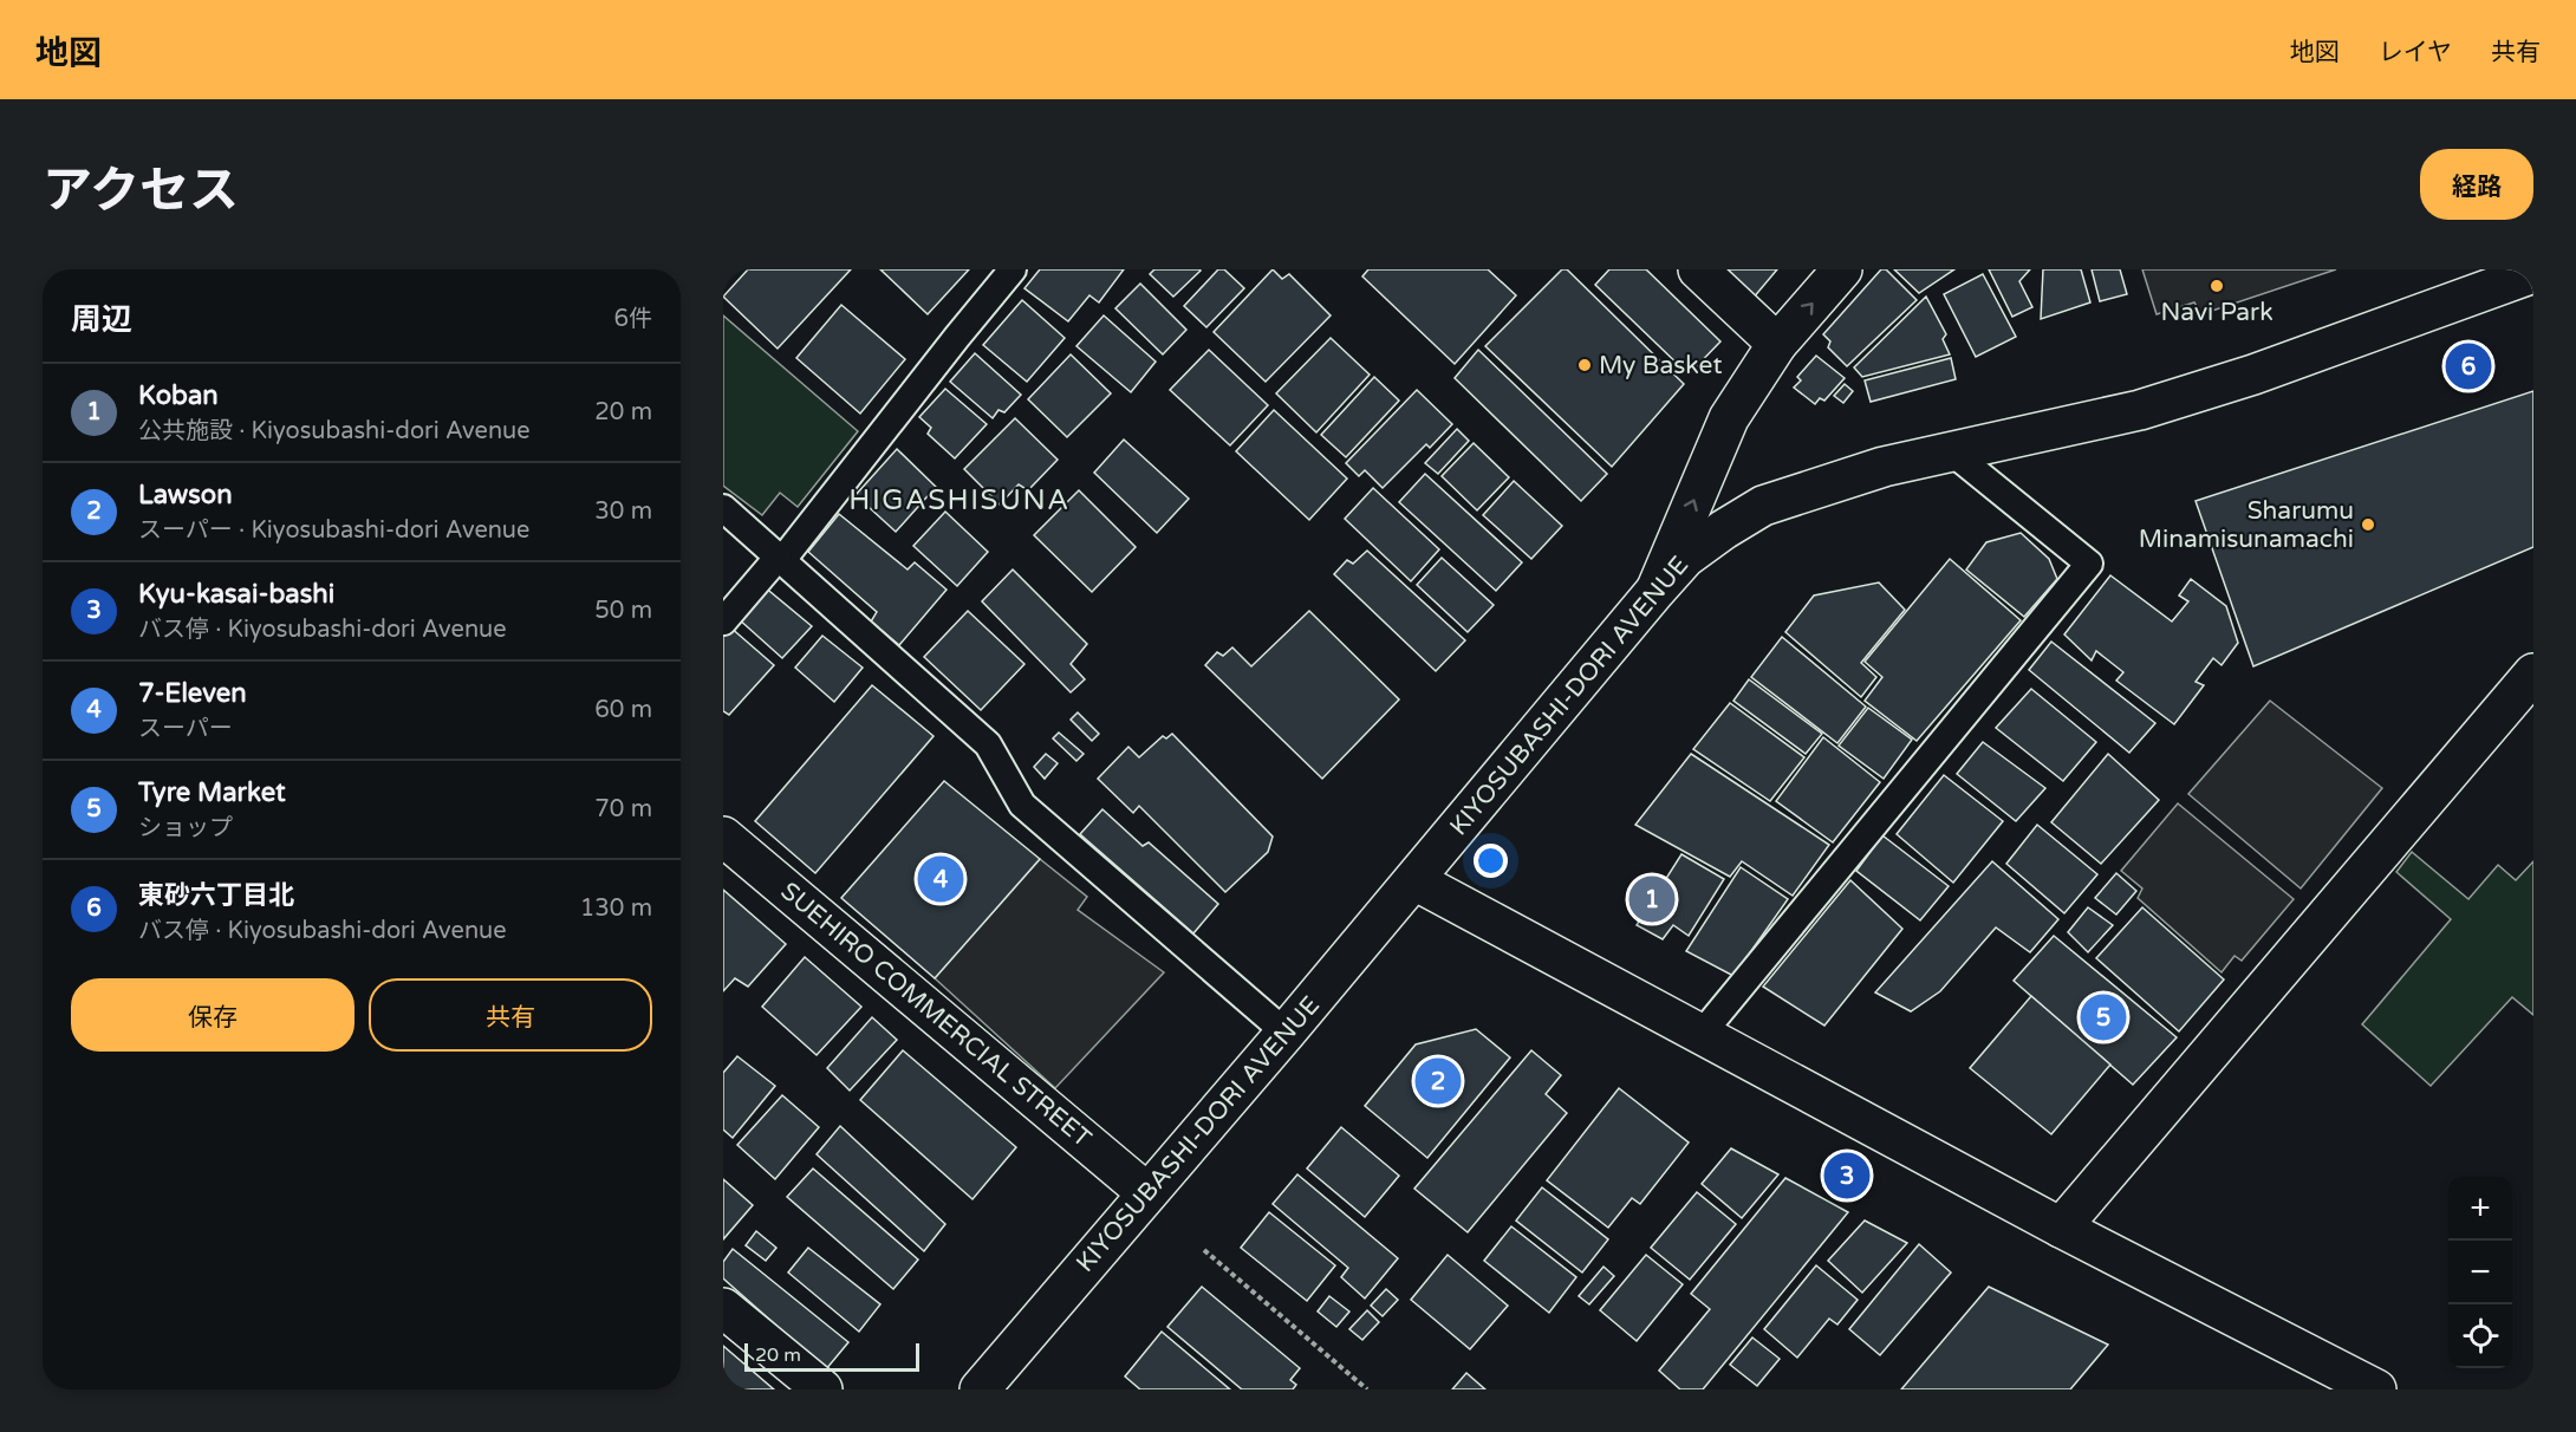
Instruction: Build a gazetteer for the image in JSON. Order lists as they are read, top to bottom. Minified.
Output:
{"streets":{"street":["KIYOSUBASHI-DORI AVENUE","SUEHIRO COMMERCIAL STREET"]},"crossings":[["KIYOSUBASHI-DORI AVENUE","SUEHIRO COMMERCIAL STREET"]],"districts":["HIGASHISUNA"],"places":["Navi Park","My Basket","Sharumu Minamisunamachi"],"scale_bar":"20 m","page":{"header":"地図","nav":["地図","レイヤ","共有"],"title":"アクセス","buttons":["経路",["保存","共有"]],"heading":["周辺","6件"],"pins":["6","4","1","5","2","3"],"list":[{"mark":"1","name":"Koban","note":"公共施設 · Kiyosubashi-dori Avenue","value":"20 m"},{"mark":"2","name":"Lawson","note":"スーパー · Kiyosubashi-dori Avenue","value":"30 m"},{"mark":"3","name":"Kyu-kasai-bashi","note":"バス停 · Kiyosubashi-dori Avenue","value":"50 m"},{"mark":"4","name":"7-Eleven","note":"スーパー","value":"60 m"},{"mark":"5","name":"Tyre Market","note":"ショップ","value":"70 m"},{"mark":"6","name":"東砂六丁目北","note":"バス停 · Kiyosubashi-dori Avenue","value":"130 m"}],"map_buttons":["+","−"],"scale":"20 m"}}
